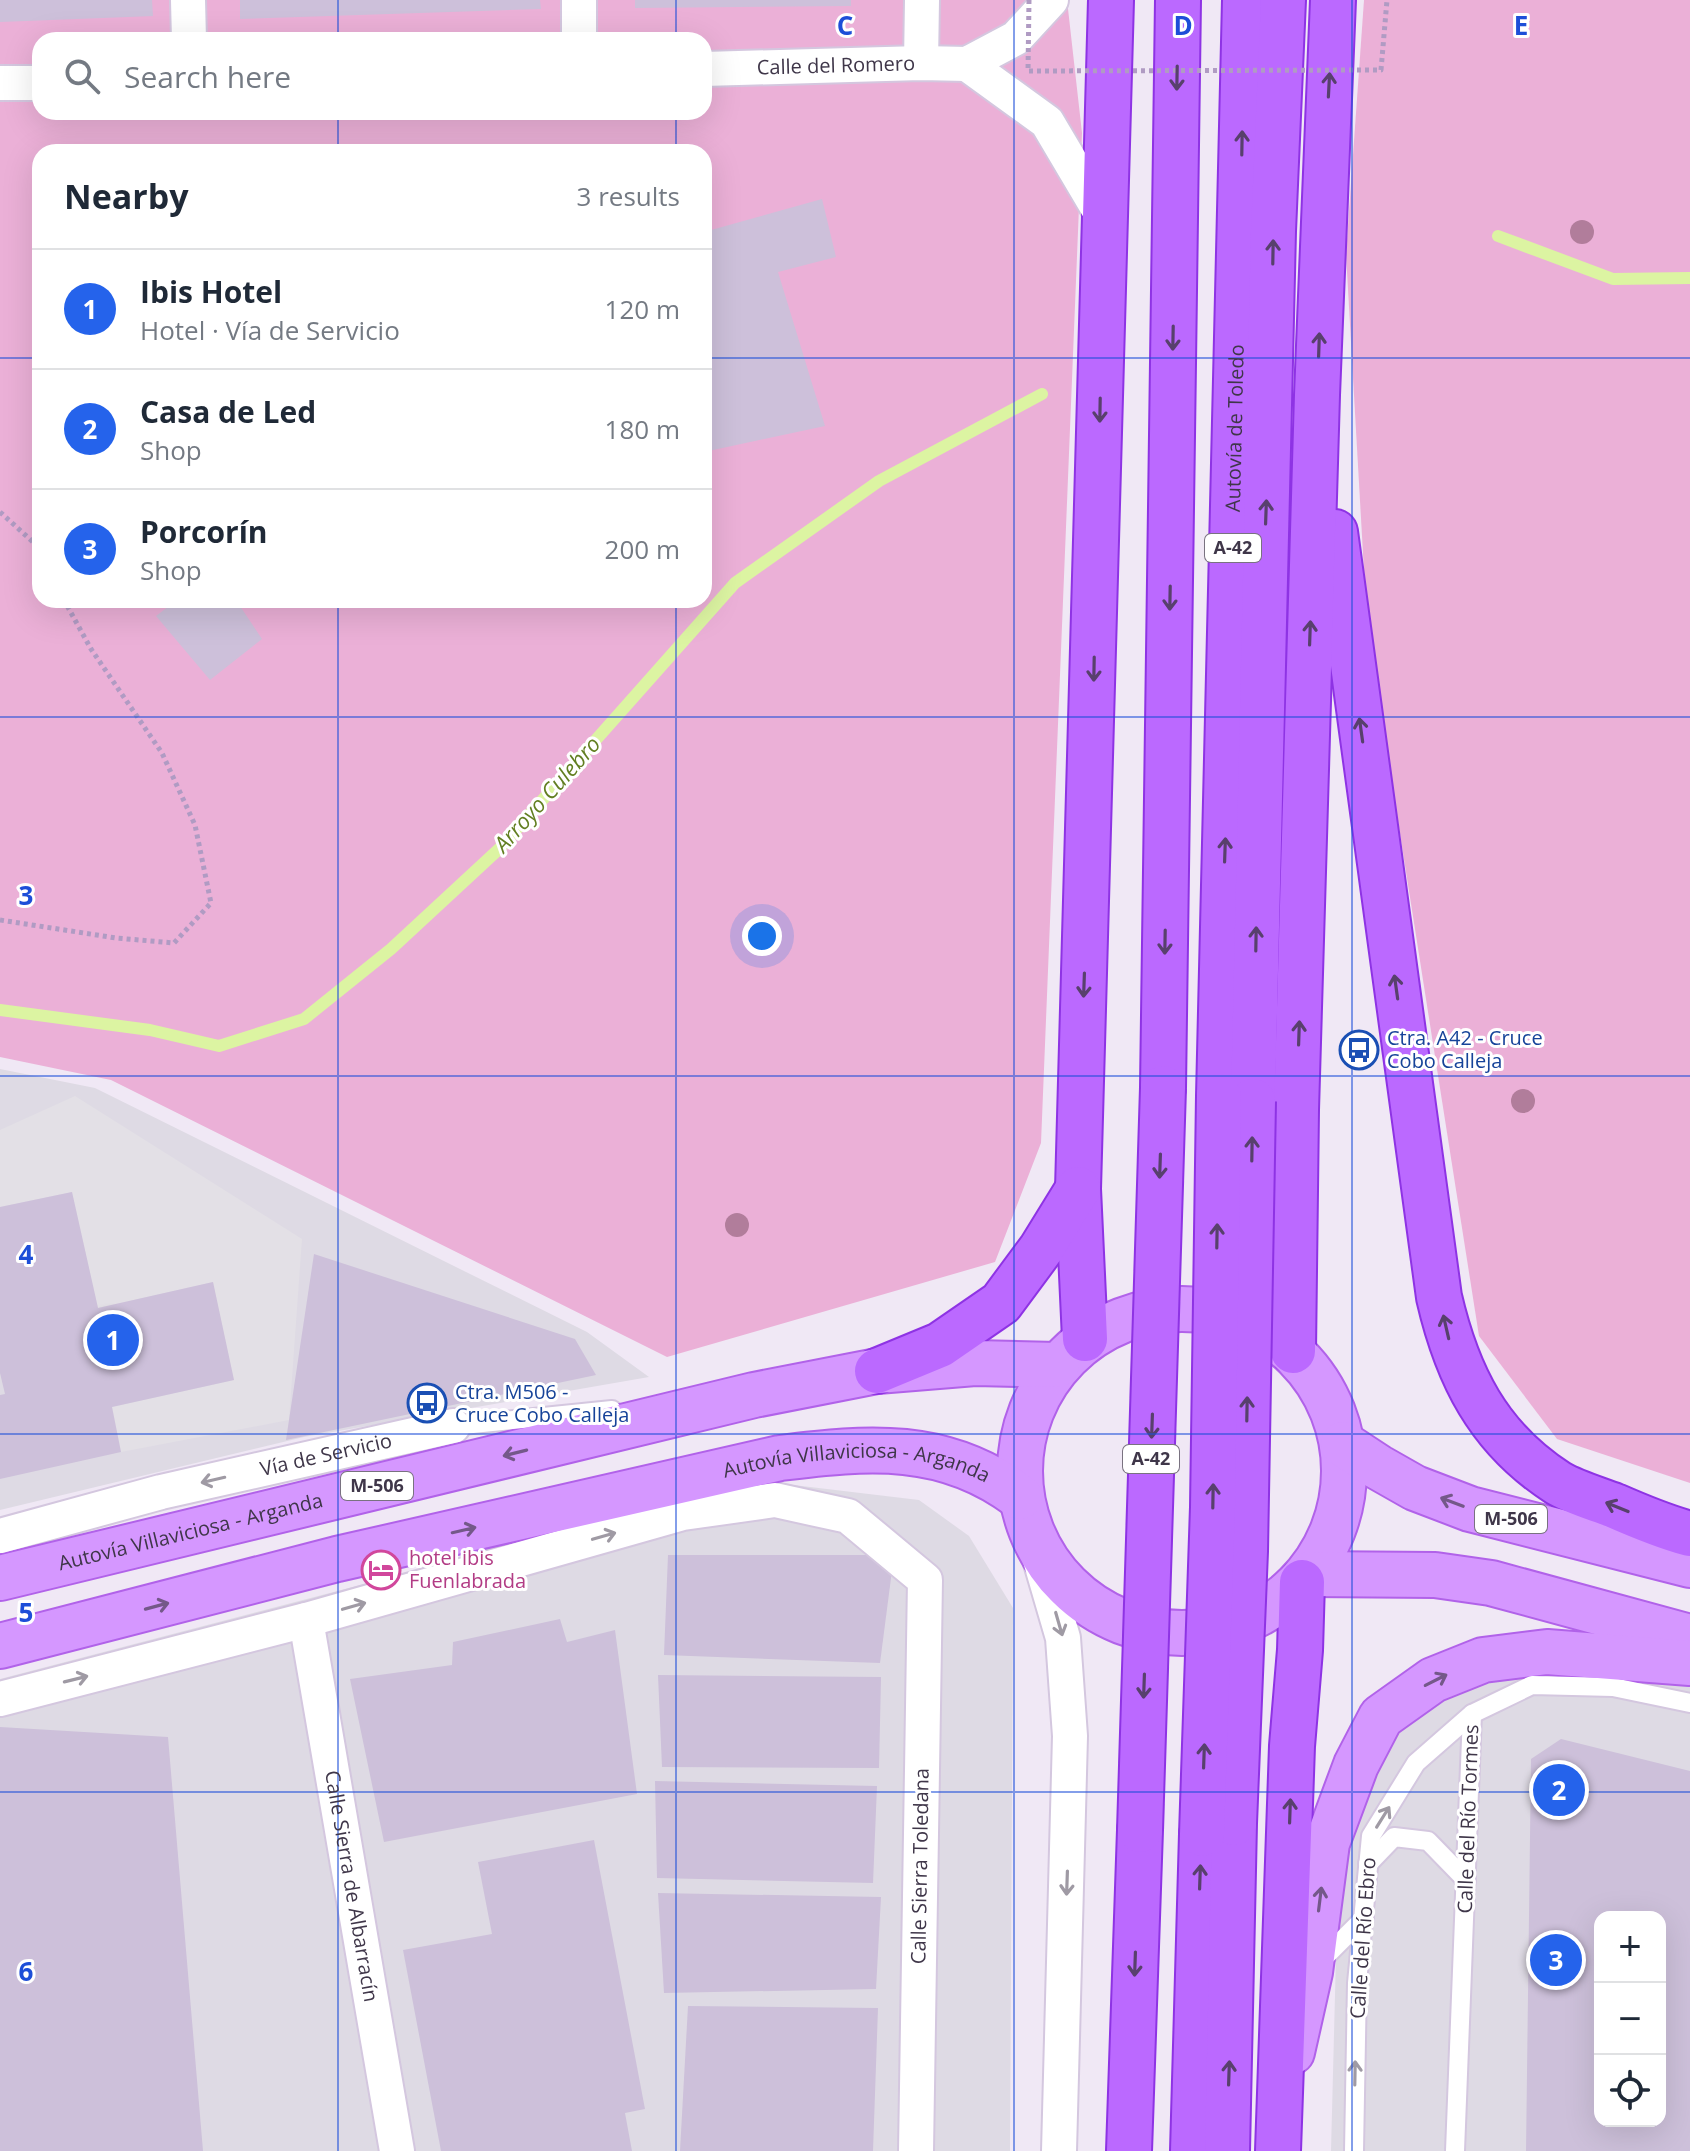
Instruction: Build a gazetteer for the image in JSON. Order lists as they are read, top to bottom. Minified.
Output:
{"streets":{"highway":["Autovía de Toledo","A-42"],"main road":["Autovía Villaviciosa - Arganda","M-506"],"street":["Calle del Romero","Vía de Servicio","Calle Sierra Toledana","Calle Sierra de Albarracín"],"lane":["Calle del Río Tormes","Calle del Río Ebro"]},"crossings":[["Autovía de Toledo","A-42"],["Vía de Servicio","Autovía Villaviciosa - Arganda"],["Vía de Servicio","M-506"],["Autovía Villaviciosa - Arganda","M-506"],["Autovía Villaviciosa - Arganda","Calle Sierra Toledana"],["Calle del Río Tormes","Calle del Río Ebro"]],"one_way":["Vía de Servicio","Calle del Río Ebro"],"water":["Arroyo Culebro"],"places":{"bus stop":["Ctra. A42 - Cruce Cobo Calleja","Ctra. M506 - Cruce Cobo Calleja"],"hotel":["hotel ibis Fuenlabrada"]},"page":{"search":"Search here","heading":["Nearby","3 results"],"list":[{"mark":"1","name":"Ibis Hotel","note":"Hotel · Vía de Servicio","value":"120 m"},{"mark":"2","name":"Casa de Led","note":"Shop","value":"180 m"},{"mark":"3","name":"Porcorín","note":"Shop","value":"200 m"}],"pins":["1","2","3"],"map_buttons":["+","−"]},"grid":{"columns":["C","D","E"],"rows":["3","4","5","6"]}}
